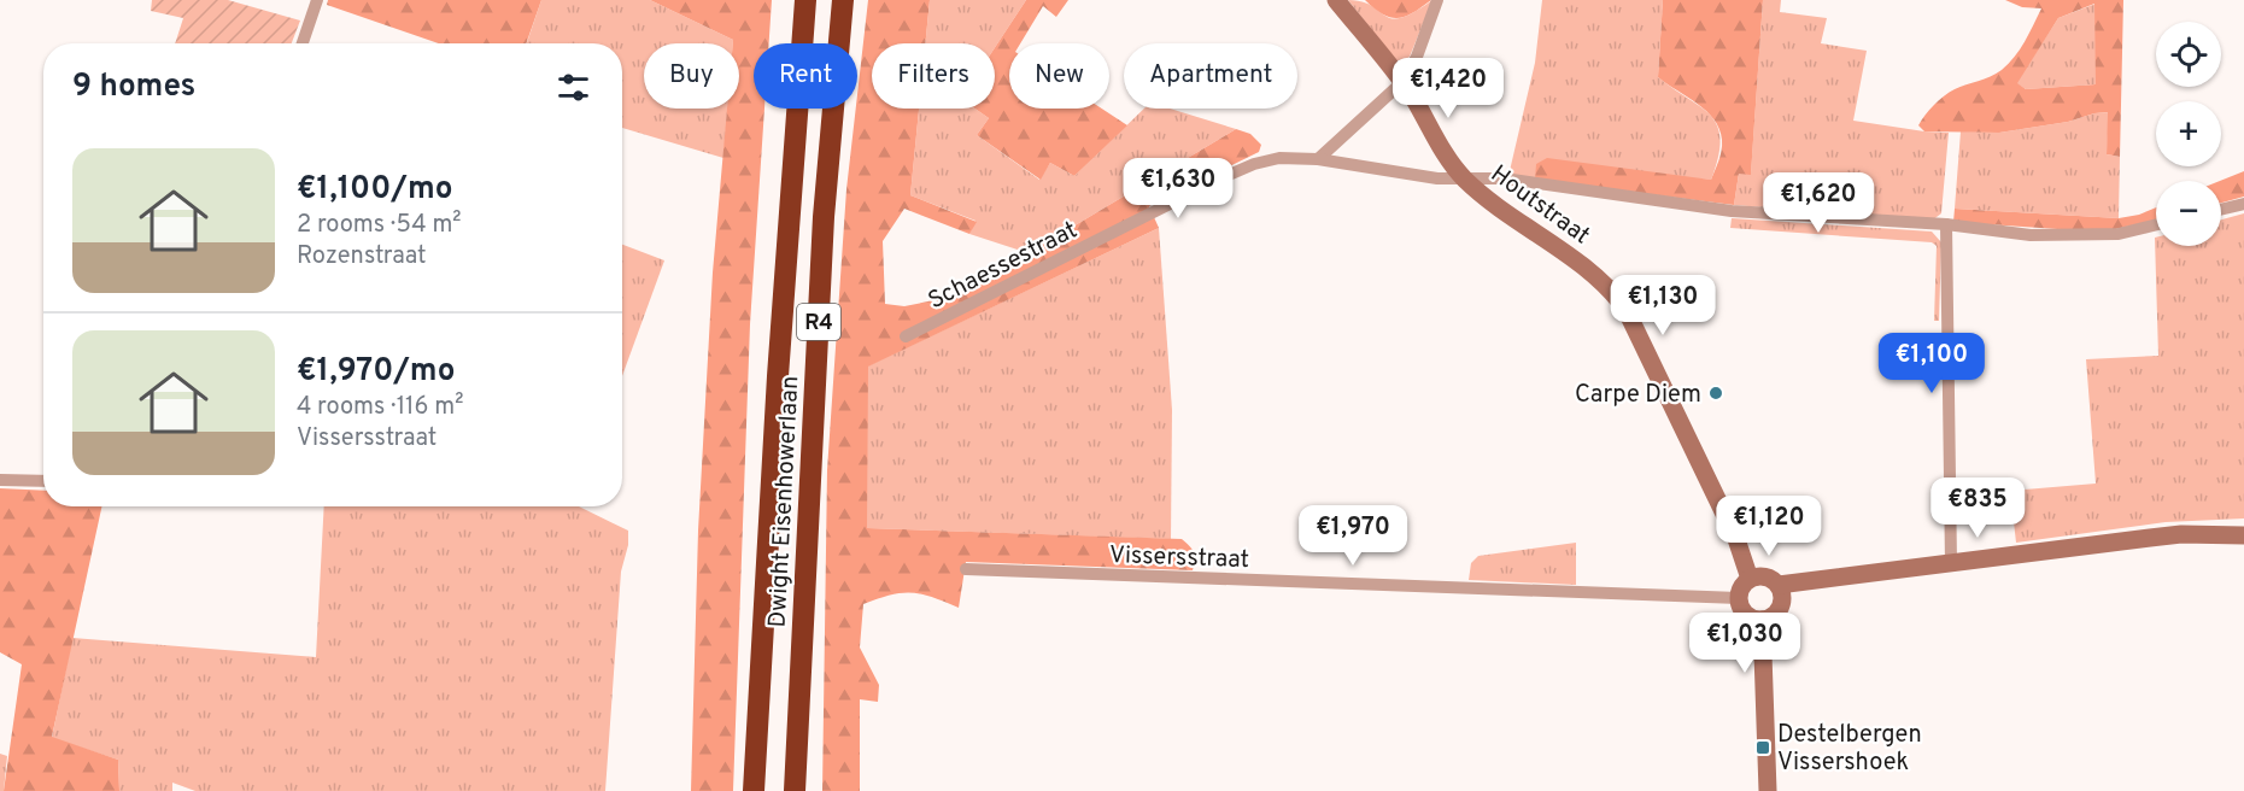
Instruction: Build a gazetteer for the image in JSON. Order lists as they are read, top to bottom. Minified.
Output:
{"streets":{"highway":["R4","Dwight Eisenhowerlaan"],"street":["Houtstraat","Schaessestraat","Vissersstraat"]},"crossings":[["Houtstraat","Schaessestraat"],["Houtstraat","Vissersstraat"]],"places":{"other":["Carpe Diem"],"transit":["Destelbergen Vissershoek"]},"page":{"map_buttons":["+","−"],"chip":["Buy","Rent","Filters","New","Apartment"],"heading":"9 homes","price":["€1,420","€1,630","€1,620","€1,130","€1,100","€835","€1,120","€1,970","€1,030"],"list":[{"name":"€1,100/mo","note":"2 rooms · 54 m² · Rozenstraat"},{"name":"€1,970/mo","note":"4 rooms · 116 m² · Vissersstraat"}]}}
